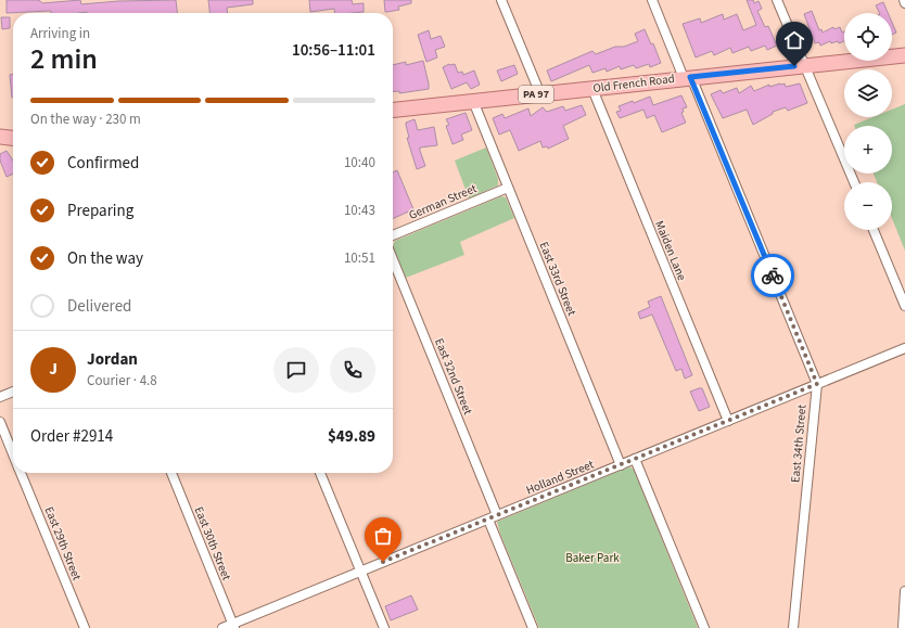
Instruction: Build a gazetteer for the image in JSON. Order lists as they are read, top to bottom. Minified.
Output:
{"streets":{"main road":["Old French Road","PA 97"],"street":["German Street","Maiden Lane","East 33rd Street","East 32nd Street","East 34th Street","Holland Street","East 29th Street","East 30th Street"]},"crossings":[["Old French Road","Maiden Lane"],["Old French Road","East 33rd Street"],["Old French Road","East 34th Street"],["German Street","East 33rd Street"],["Maiden Lane","Holland Street"],["East 33rd Street","Holland Street"],["East 32nd Street","Holland Street"],["East 34th Street","Holland Street"],["Holland Street","East 30th Street"]],"parks":["Baker Park"],"page":{"map_buttons":["+","−"],"heading":["2 min","Arriving in","10:56–11:01"],"panel":["Jordan","Courier · 4.8","Order #2914","$49.89"],"bar":"On the way · 230 m","list":[["Confirmed","10:40"],["Preparing","10:43"],["On the way","10:51"],"Delivered"],"round":"J"}}
